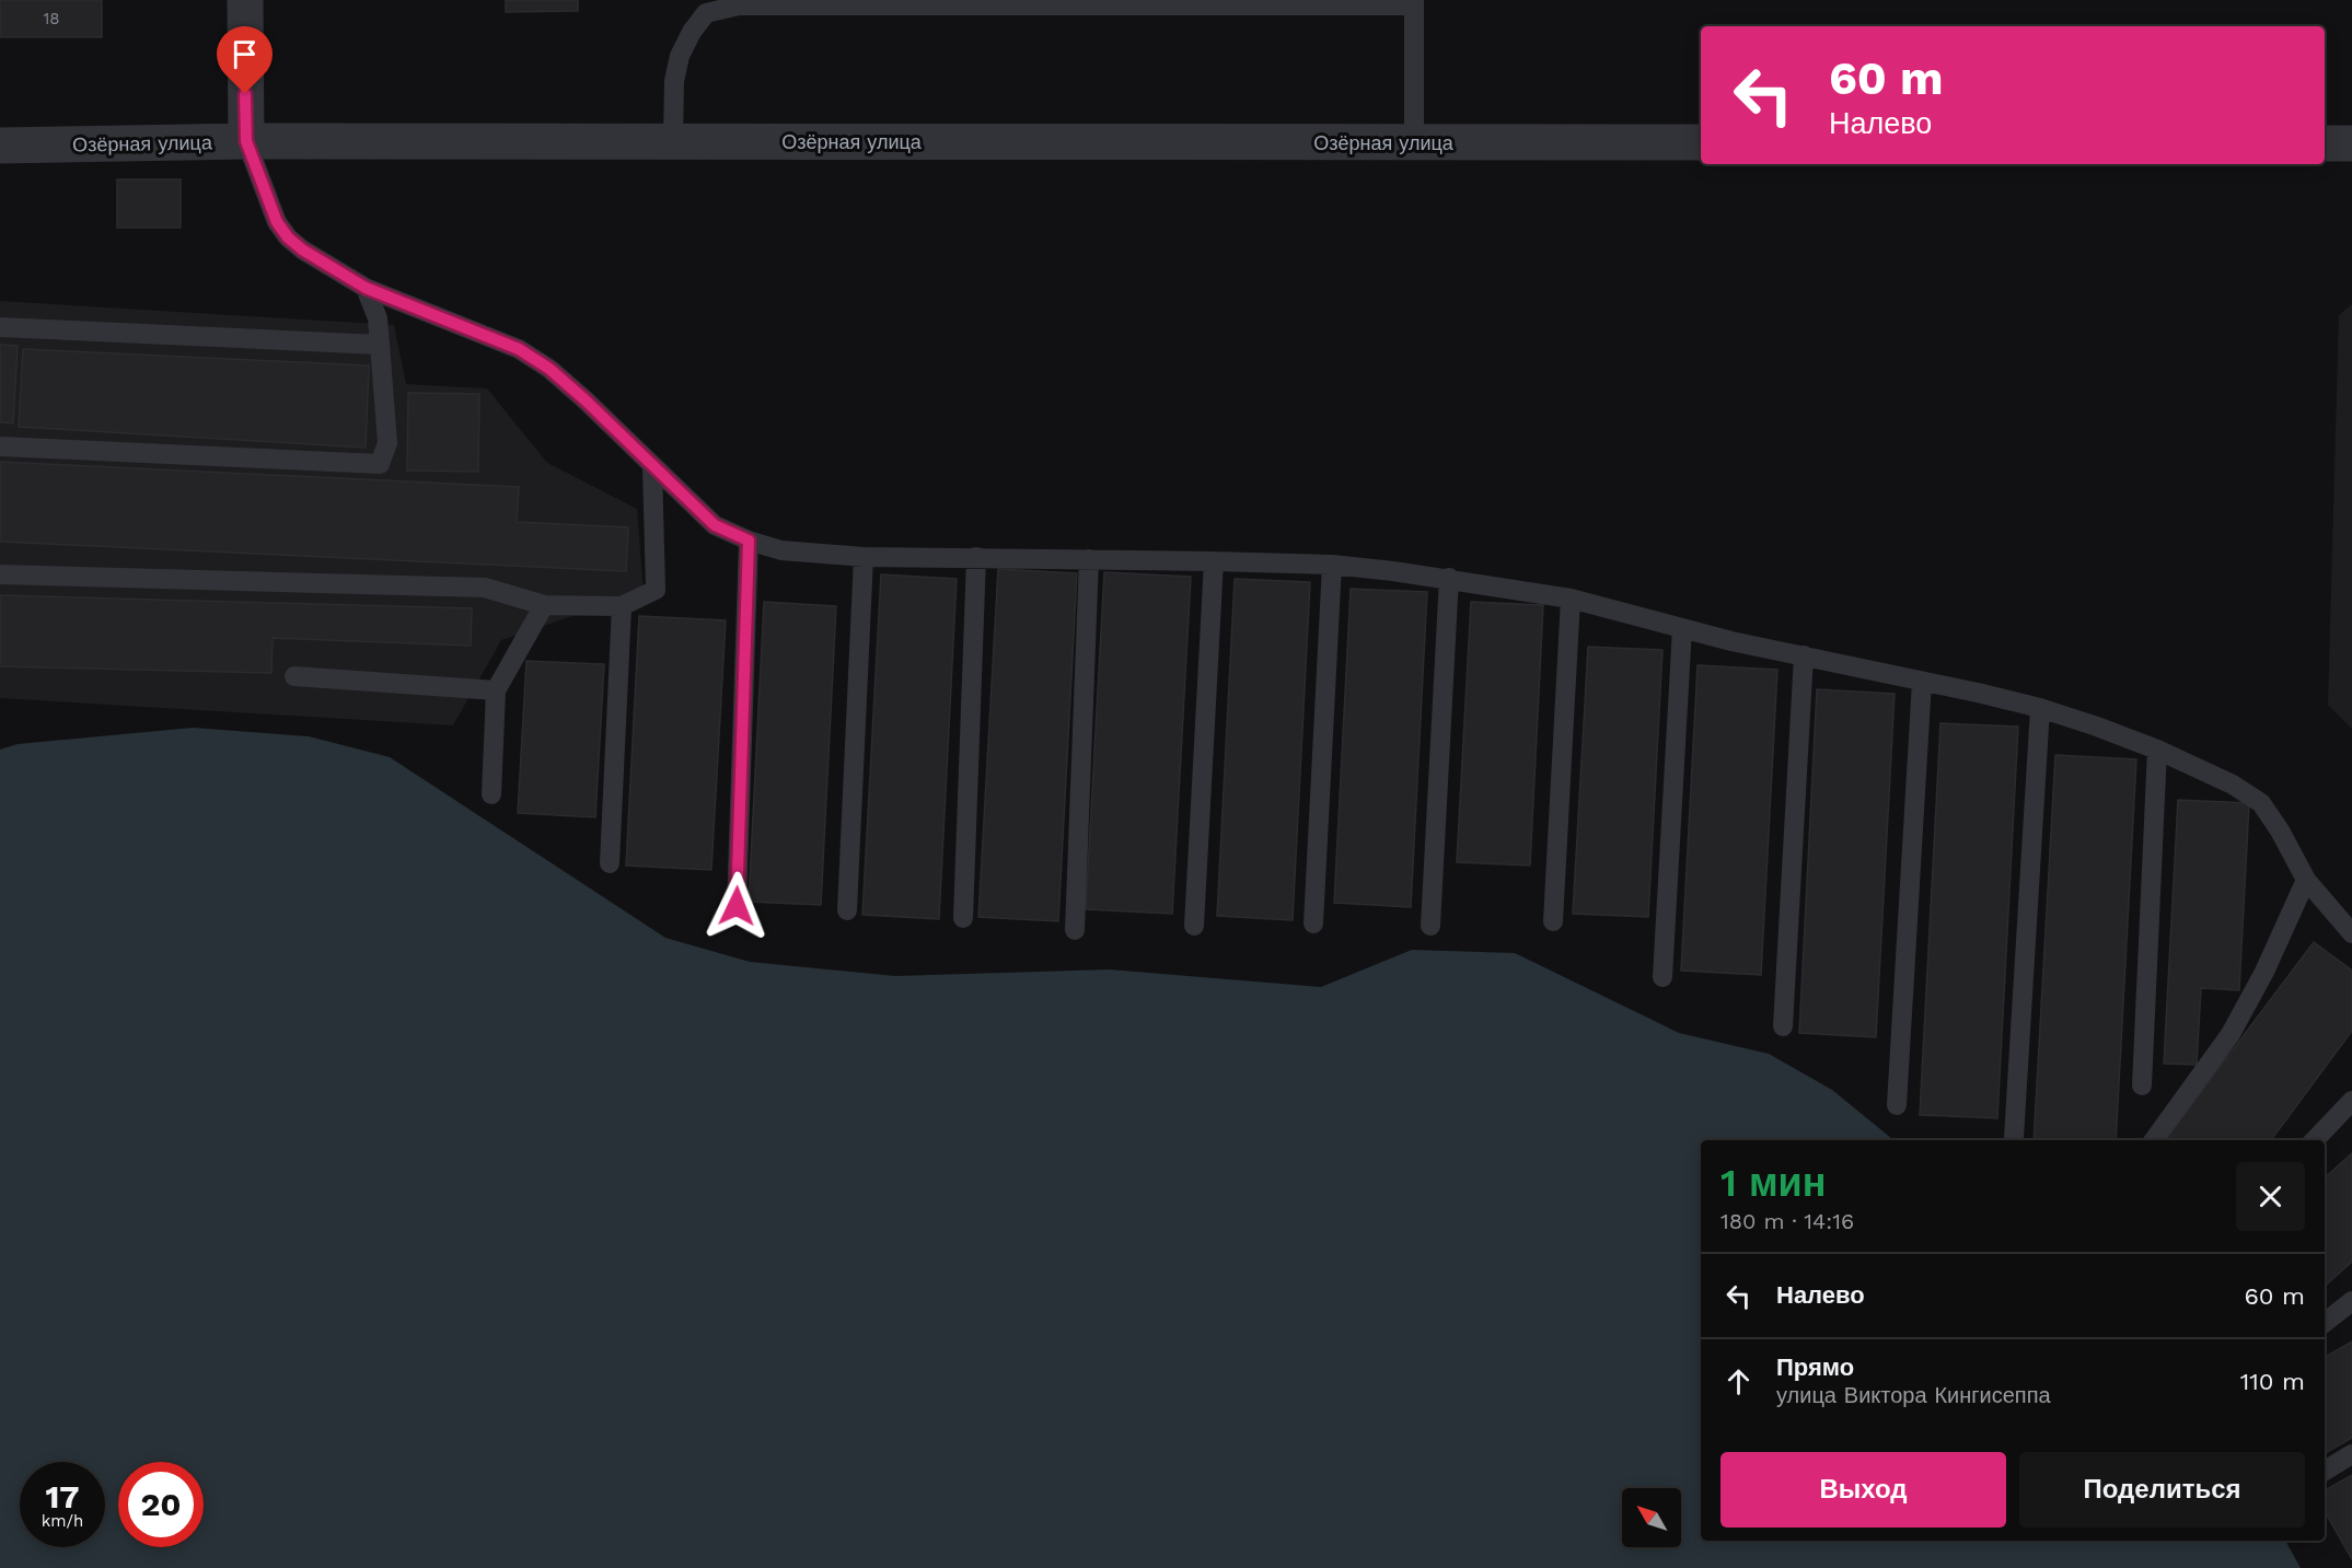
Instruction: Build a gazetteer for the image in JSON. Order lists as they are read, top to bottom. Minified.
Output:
{"streets":{"street":["Озёрная улица"]},"house_numbers":["18"],"north":"top left","page":{"turn":["60 m","Налево"],"heading":["1 мин","180 m · 14:16"],"list":[{"name":"Налево","value":"60 m"},{"name":"Прямо","note":"улица Виктора Кингисеппа","value":"110 m"}],"buttons":["Выход","Поделиться"],"speed":"17 km/h","limit":"20"}}
